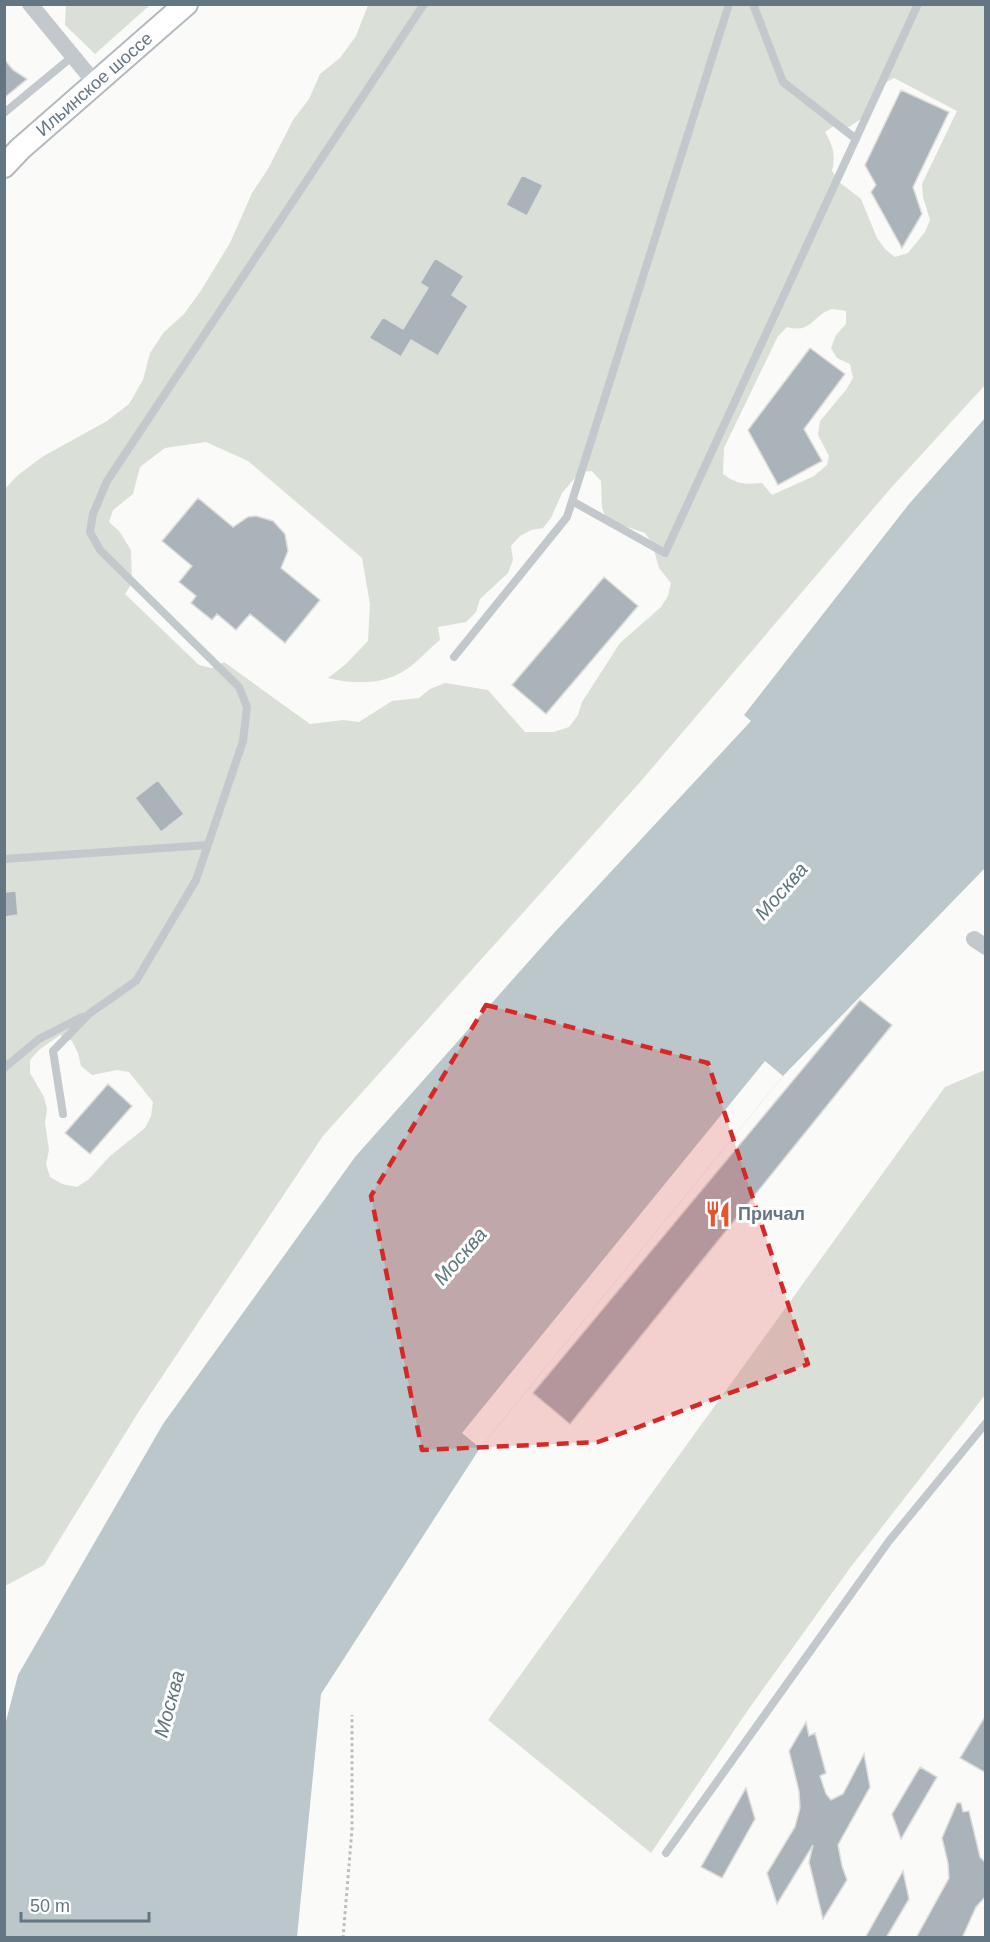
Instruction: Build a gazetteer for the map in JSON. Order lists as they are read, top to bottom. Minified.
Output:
{"streets":{"main road":["Ильинское шоссе"]},"water":["Москва"],"places":{"restaurant":["Причал"]},"scale_bar":"50 m"}
